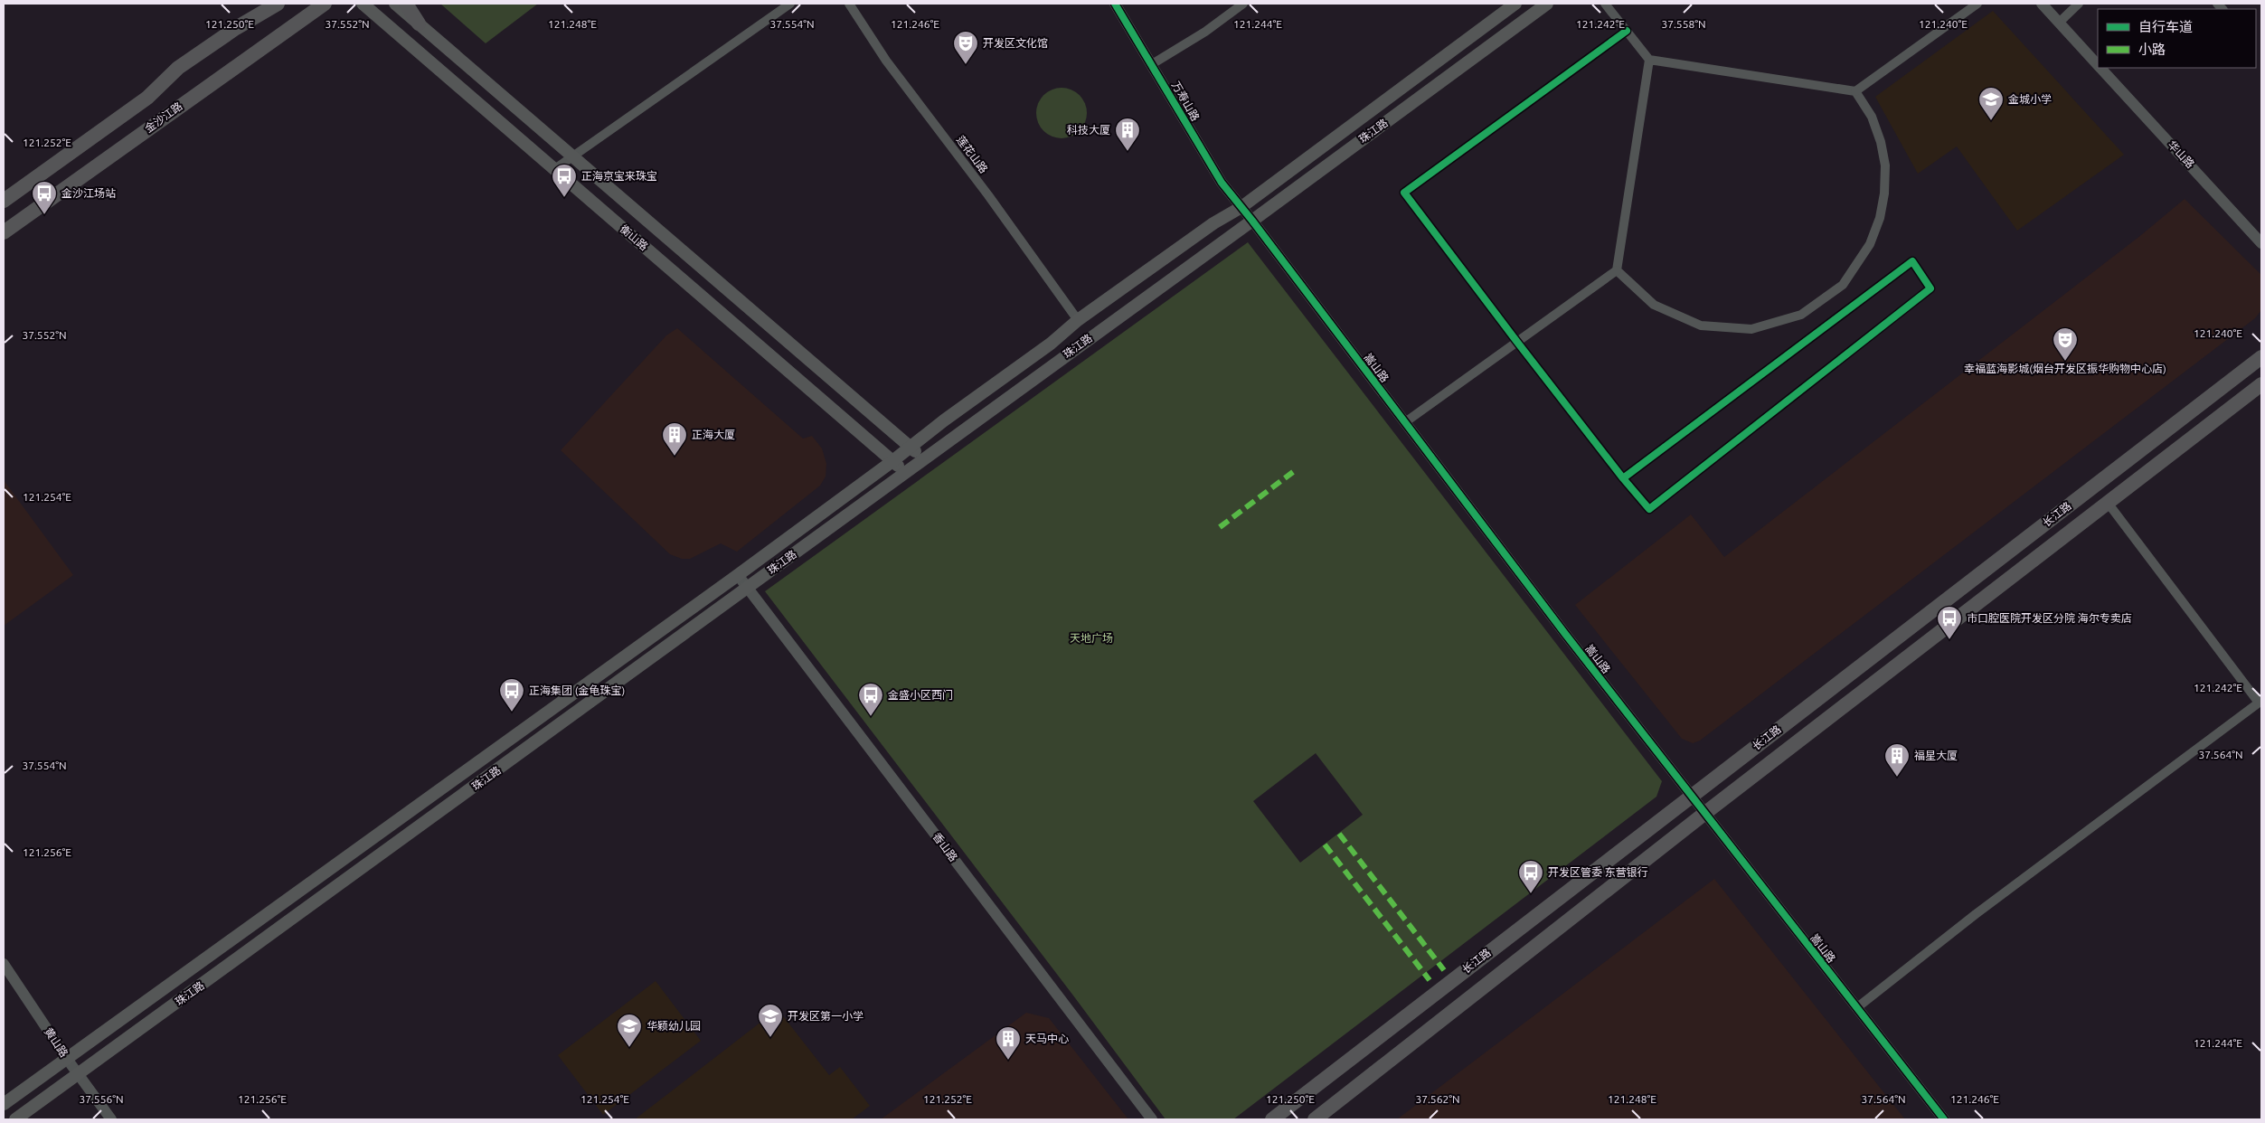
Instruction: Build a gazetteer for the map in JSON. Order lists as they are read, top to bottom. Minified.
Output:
{"streets":{"main road":["金沙江路","珠江路","衡山路","长江路"],"street":["万寿山路","莲花山路","华山路","嵩山路","香山路","黄山路"]},"crossings":[["万寿山路","嵩山路"],["珠江路","衡山路"],["珠江路","嵩山路"],["珠江路","香山路"],["珠江路","黄山路"],["嵩山路","长江路"]],"parks":["天地广场"],"places":{"theatre":["开发区文化馆","幸福蓝海影城(烟台开发区振华购物中心店)"],"school or university":["金城小学","开发区第一小学","华颖幼儿园"],"building":["科技大厦","正海大厦","福星大厦","天马中心"],"bus stop":["正海京宝来珠宝","金沙江场站","市口腔医院开发区分院 海尔专卖店","正海集团 (金龟珠宝)","金盛小区西门","开发区管委 东营银行"]},"legend":["自行车道","小路"],"coordinates":["37.552°N","37.554°N","37.558°N","121.250°E","121.248°E","121.246°E","121.244°E","121.242°E","121.240°E","121.252°E","121.254°E","37.564°N","121.256°E","37.556°N","37.562°N"]}
